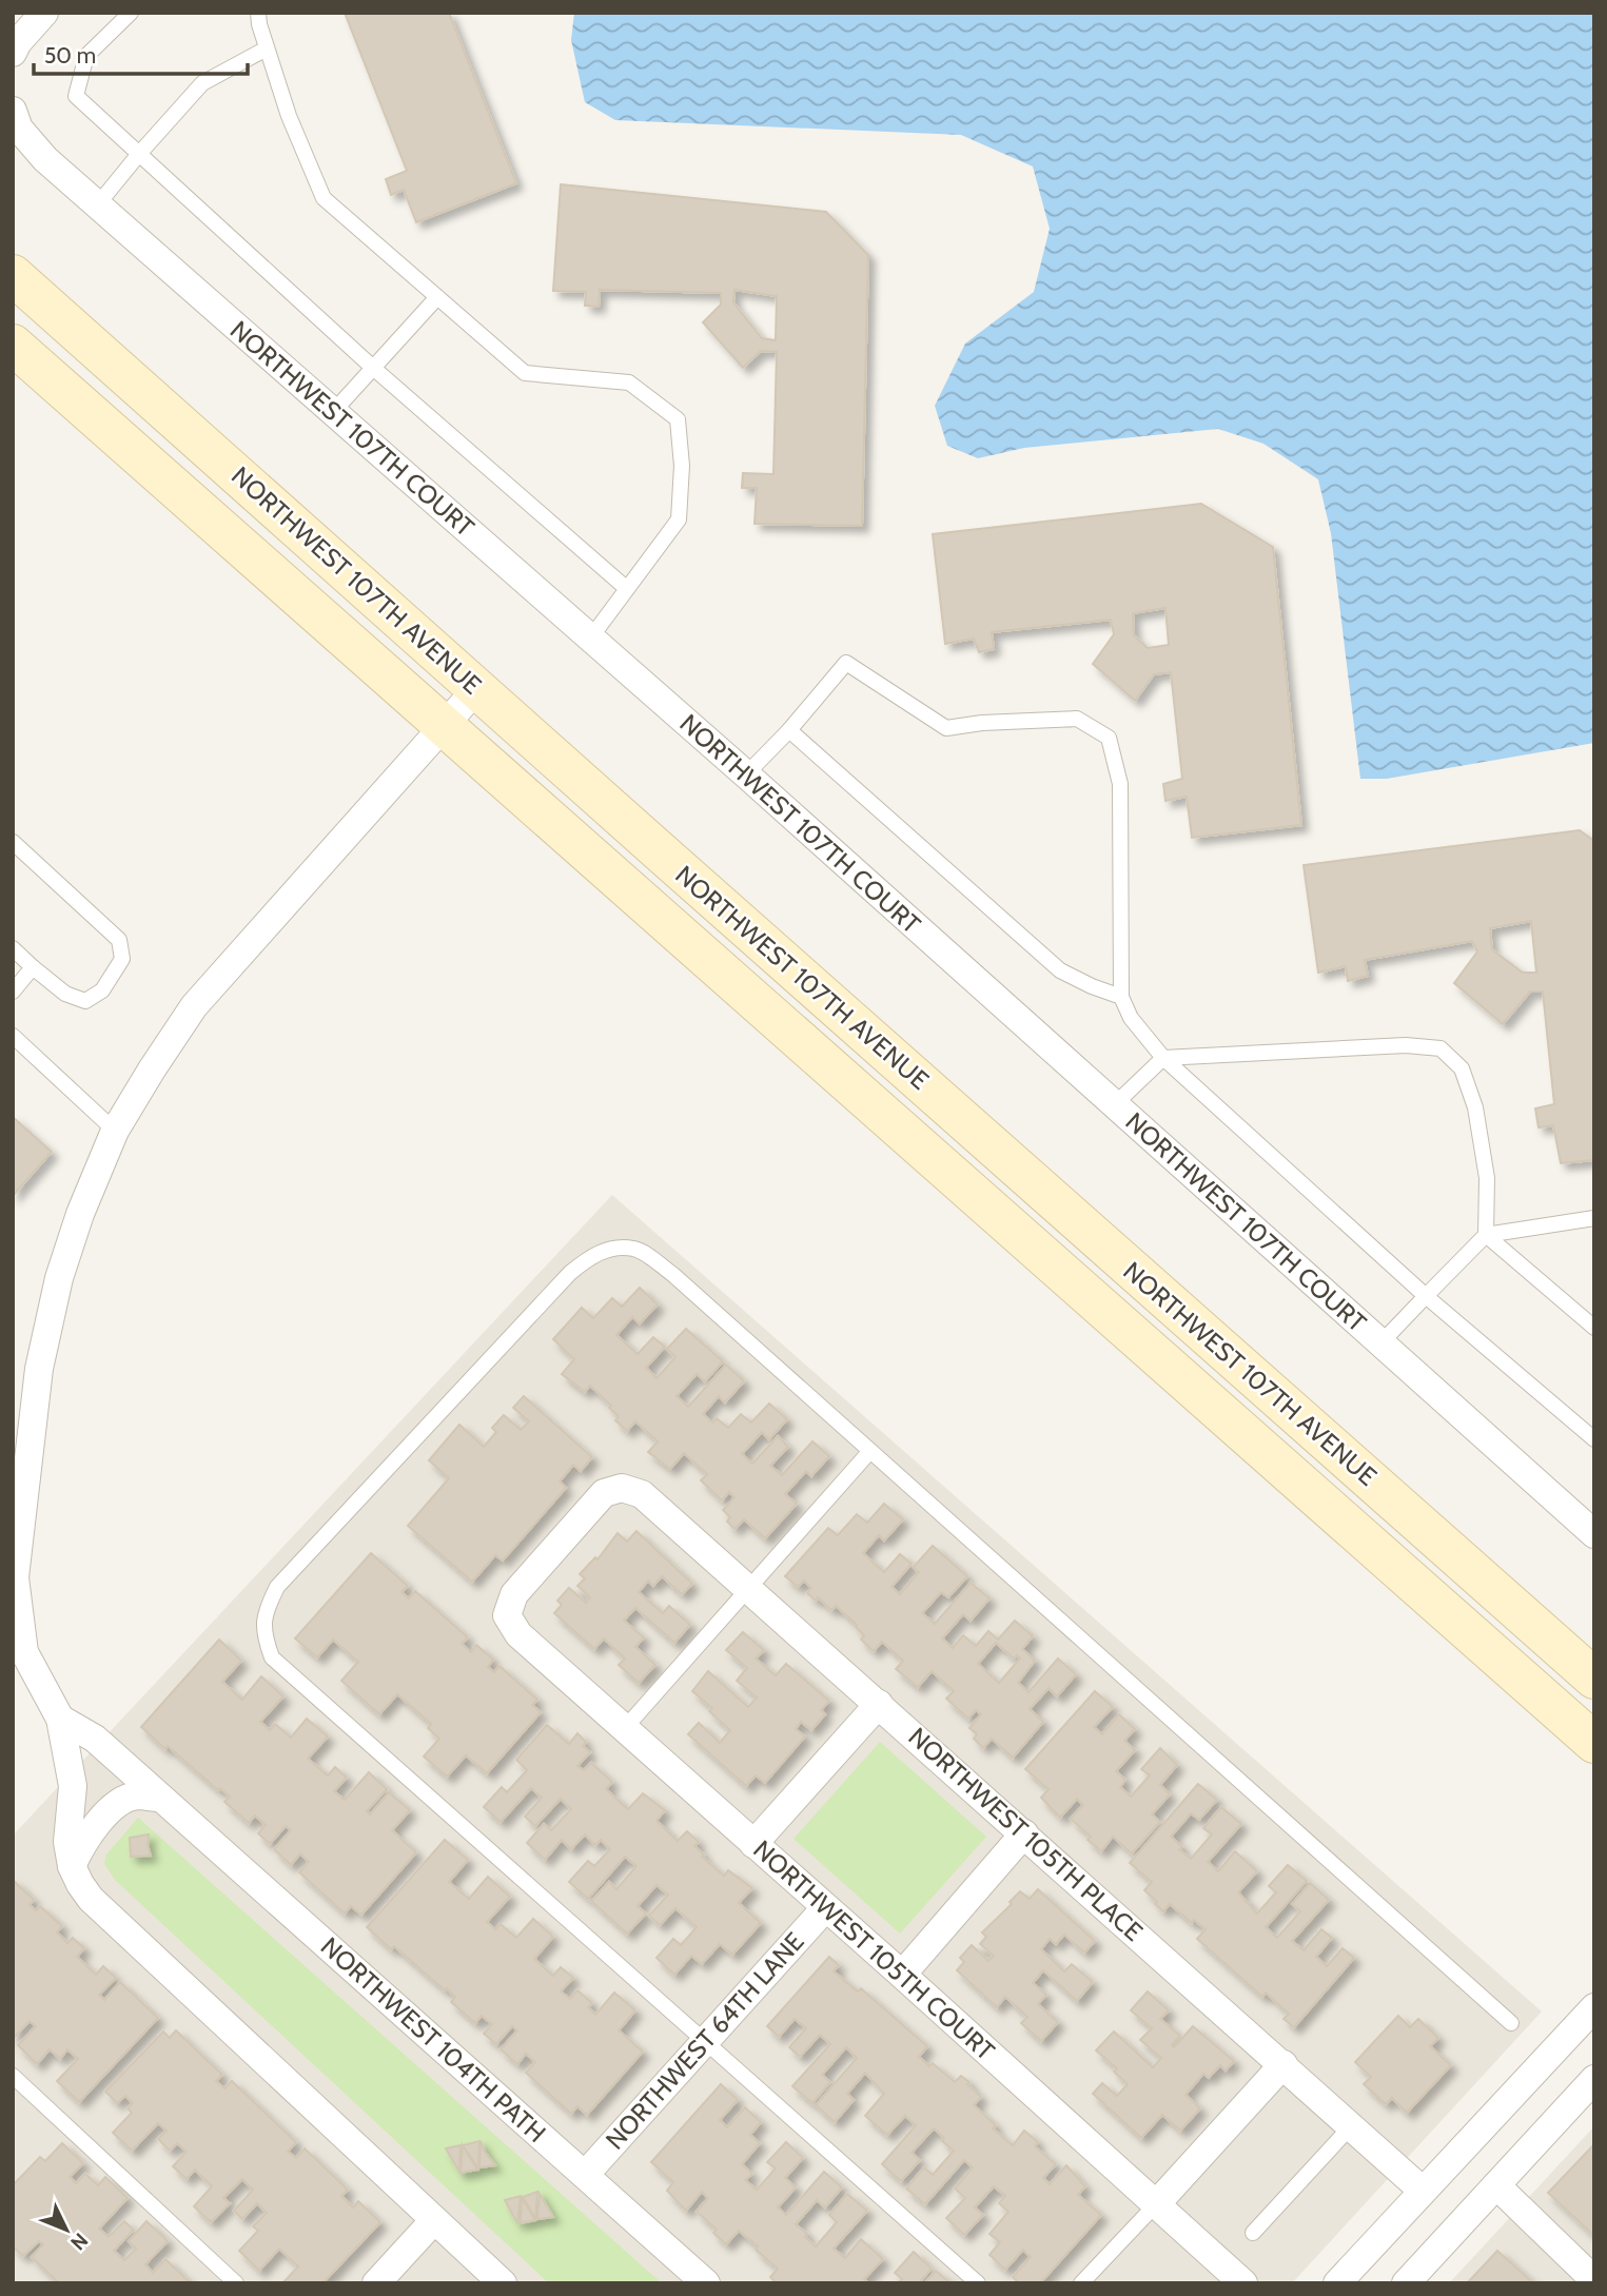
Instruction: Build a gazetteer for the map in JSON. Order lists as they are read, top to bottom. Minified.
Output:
{"streets":{"main road":["NORTHWEST 107TH AVENUE"],"street":["NORTHWEST 107TH COURT","NORTHWEST 105TH PLACE","NORTHWEST 105TH COURT","NORTHWEST 104TH PATH","NORTHWEST 64TH LANE"]},"crossings":[["NORTHWEST 105TH PLACE","NORTHWEST 105TH COURT"],["NORTHWEST 105TH COURT","NORTHWEST 64TH LANE"],["NORTHWEST 104TH PATH","NORTHWEST 64TH LANE"]],"scale_bar":"50 m","north":"bottom right"}
